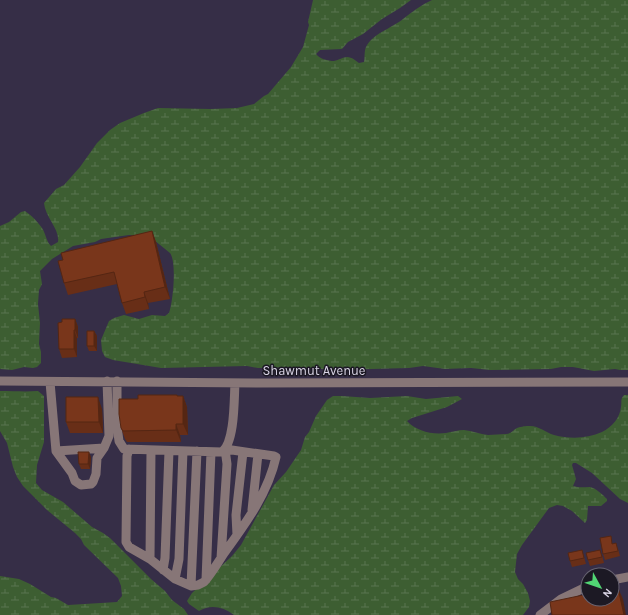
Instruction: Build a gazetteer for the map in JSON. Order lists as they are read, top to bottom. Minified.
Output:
{"streets":{"street":["Shawmut Avenue"]},"north":"bottom right"}
